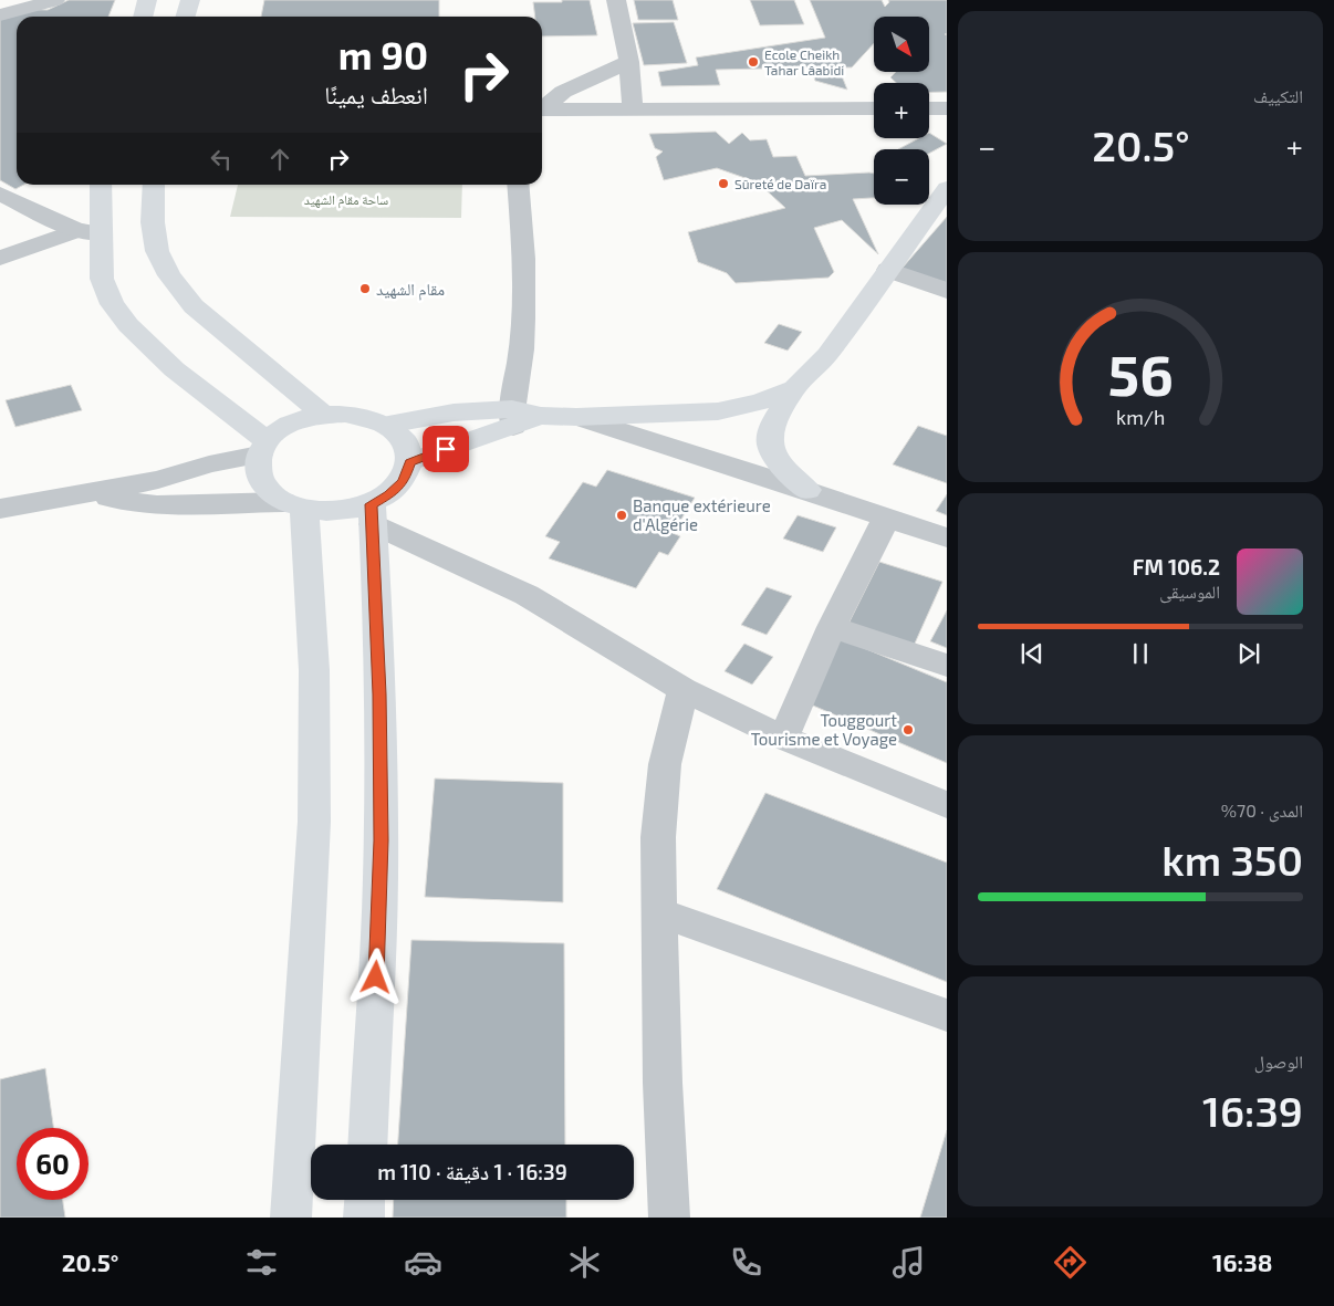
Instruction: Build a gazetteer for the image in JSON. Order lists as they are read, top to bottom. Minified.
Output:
{"parks":["ساحة مقام الشهيد"],"places":["Ecole Cheikh Tahar Lâabidi","Sûreté de Daïra","مقام الشهيد","Banque extérieure d'Algérie","Touggourt Tourisme et Voyage"],"north":"bottom right","page":{"tile":["التكييف",["المدى · 70%","350 km"],["الوصول","16:39"]],"map_buttons":["+","−"],"turn":["90 m","انعطف يمينًا"],"heat":["−","20.5°","+"],"song":["106.2 FM","الموسيقى"],"limit":"60","trip":"16:39 · 1 دقيقة · 110 m","tabs":["16:38","20.5°"],"gauge":["56","km/h"]}}
